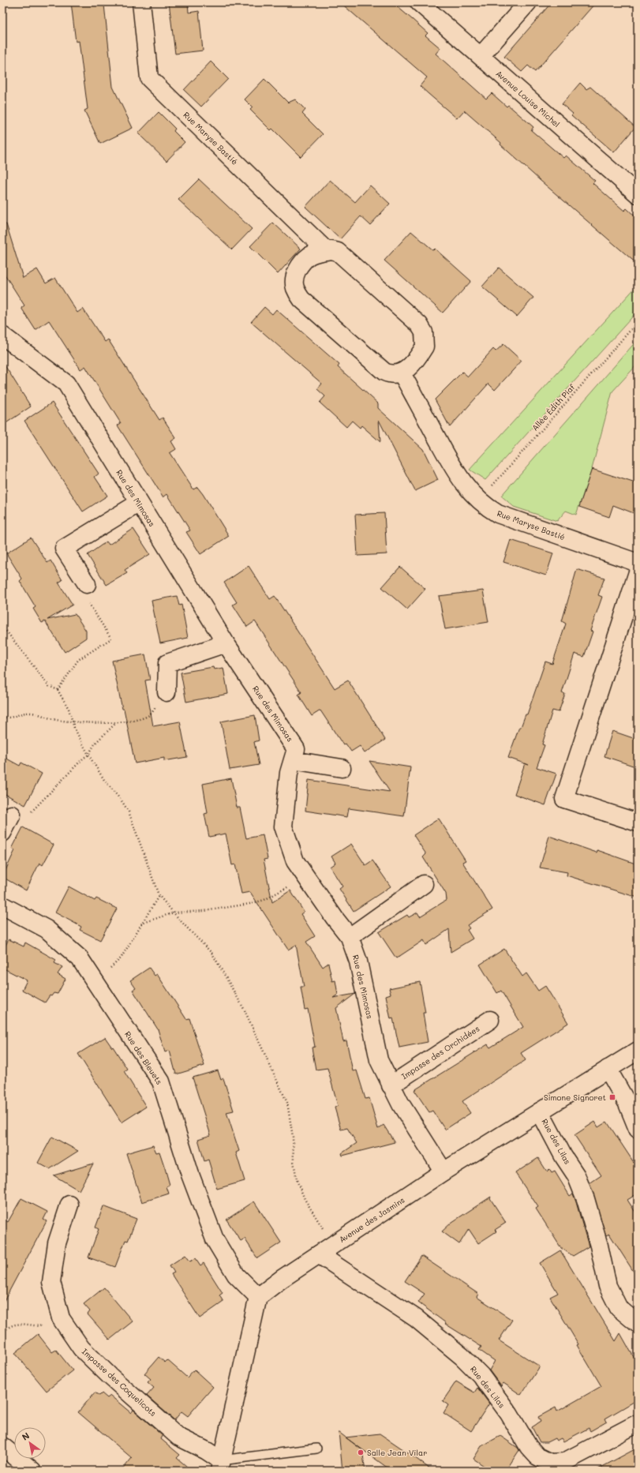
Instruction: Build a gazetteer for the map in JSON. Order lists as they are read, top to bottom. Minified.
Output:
{"streets":{"street":["Avenue Louise Michel","Rue Maryse Bastié","Rue des Mimosas","Impasse des Orchidées","Rue des Bleuets","Rue des Lilas","Avenue des Jasmins","Impasse des Coquelicots"],"path":["Allée Édith Piaf"]},"crossings":[["Rue Maryse Bastié","Allée Édith Piaf"],["Rue des Mimosas","Impasse des Orchidées"],["Rue des Mimosas","Avenue des Jasmins"],["Rue des Bleuets","Avenue des Jasmins"],["Rue des Lilas","Avenue des Jasmins"]],"places":{"transit":["Simone Signoret"],"other":["Salle Jean Vilar"]},"north":"top left"}
